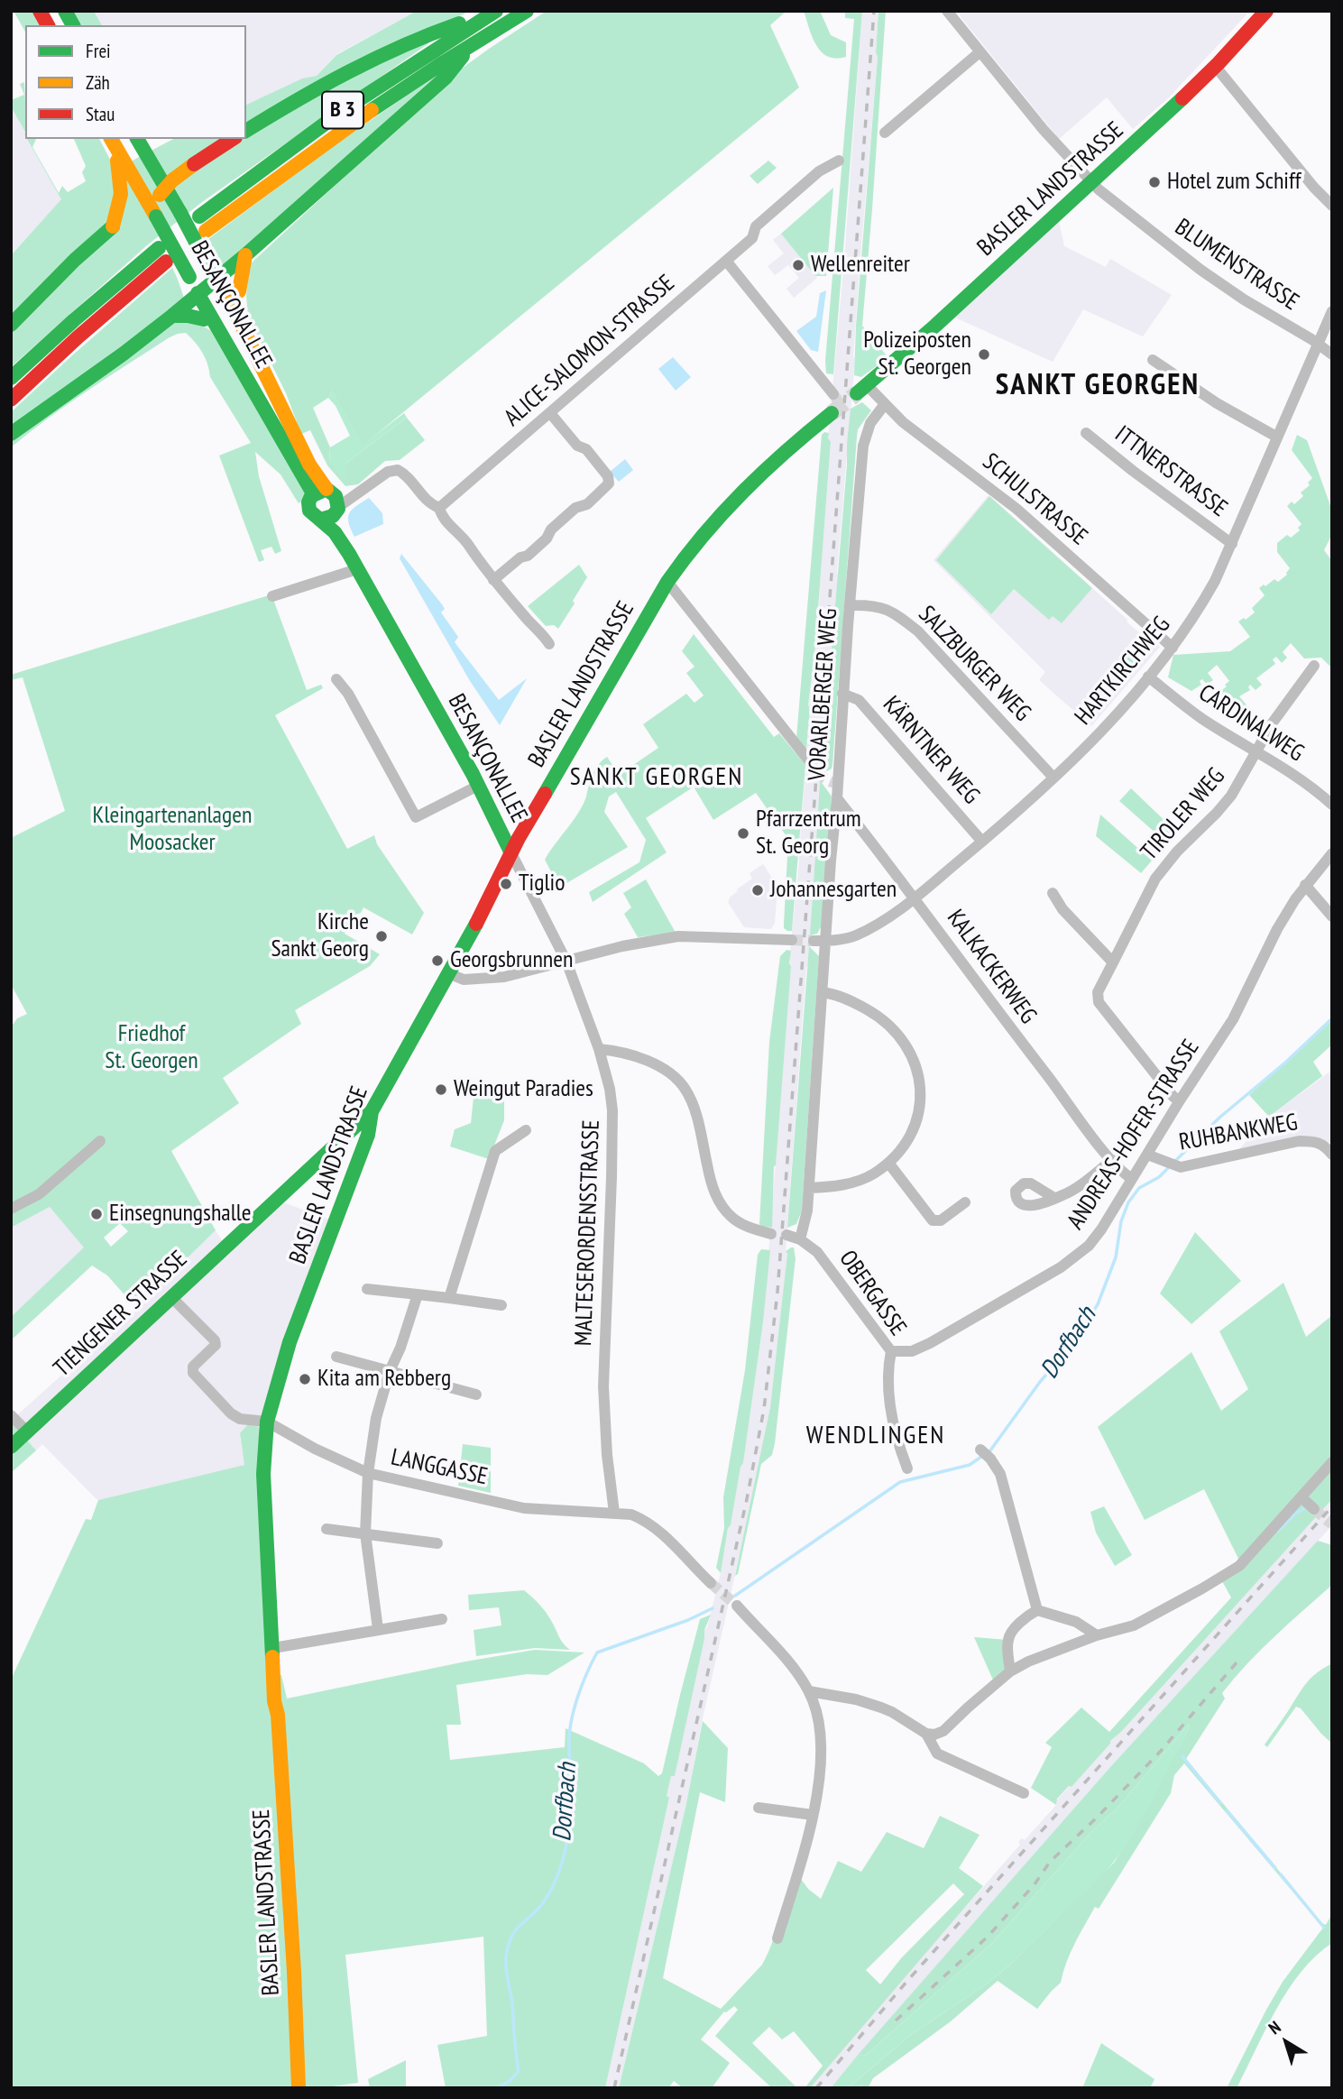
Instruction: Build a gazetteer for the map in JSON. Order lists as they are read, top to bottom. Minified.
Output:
{"streets":{"main road":["B 3","BASLER LANDSTRASSE","BESANÇONALLEE","TIENGENER STRASSE"],"street":["BLUMENSTRASSE","ALICE-SALOMON-STRASSE","ITTNERSTRASSE","SCHULSTRASSE","SALZBURGER WEG","HARTKIRCHWEG","VORARLBERGER WEG","CARDINALWEG","KÄRNTNER WEG","TIROLER WEG","KALKACKERWEG","RUHBANKWEG","ANDREAS-HOFER-STRASSE","MALTESERORDENSSTRASSE","OBERGASSE","LANGGASSE"]},"crossings":[["B 3","BESANÇONALLEE"],["BASLER LANDSTRASSE","BLUMENSTRASSE"],["BASLER LANDSTRASSE","BESANÇONALLEE"],["BASLER LANDSTRASSE","SCHULSTRASSE"],["BASLER LANDSTRASSE","MALTESERORDENSSTRASSE"],["BASLER LANDSTRASSE","TIENGENER STRASSE"],["BASLER LANDSTRASSE","LANGGASSE"],["BLUMENSTRASSE","HARTKIRCHWEG"],["BESANÇONALLEE","MALTESERORDENSSTRASSE"],["ITTNERSTRASSE","HARTKIRCHWEG"],["SCHULSTRASSE","HARTKIRCHWEG"],["SCHULSTRASSE","VORARLBERGER WEG"],["SALZBURGER WEG","HARTKIRCHWEG"],["SALZBURGER WEG","VORARLBERGER WEG"],["HARTKIRCHWEG","VORARLBERGER WEG"],["HARTKIRCHWEG","CARDINALWEG"],["HARTKIRCHWEG","KÄRNTNER WEG"],["HARTKIRCHWEG","KALKACKERWEG"],["VORARLBERGER WEG","KÄRNTNER WEG"],["VORARLBERGER WEG","KALKACKERWEG"],["VORARLBERGER WEG","OBERGASSE"],["CARDINALWEG","TIROLER WEG"],["TIROLER WEG","ANDREAS-HOFER-STRASSE"],["KALKACKERWEG","ANDREAS-HOFER-STRASSE"],["RUHBANKWEG","ANDREAS-HOFER-STRASSE"],["ANDREAS-HOFER-STRASSE","OBERGASSE"],["MALTESERORDENSSTRASSE","LANGGASSE"]],"districts":["SANKT GEORGEN","SANKT GEORGEN","WENDLINGEN"],"water":["Dorfbach"],"parks":["Kleingartenanlagen Moosacker","Friedhof St. Georgen"],"places":["Hotel zum Schiff","Wellenreiter","Polizeiposten St. Georgen","Pfarrzentrum St. Georg","Tiglio","Johannesgarten","Kirche Sankt Georg","Georgsbrunnen","Weingut Paradies","Einsegnungshalle","Kita am Rebberg"],"legend":["Frei","Zäh","Stau"],"north":"top left"}
